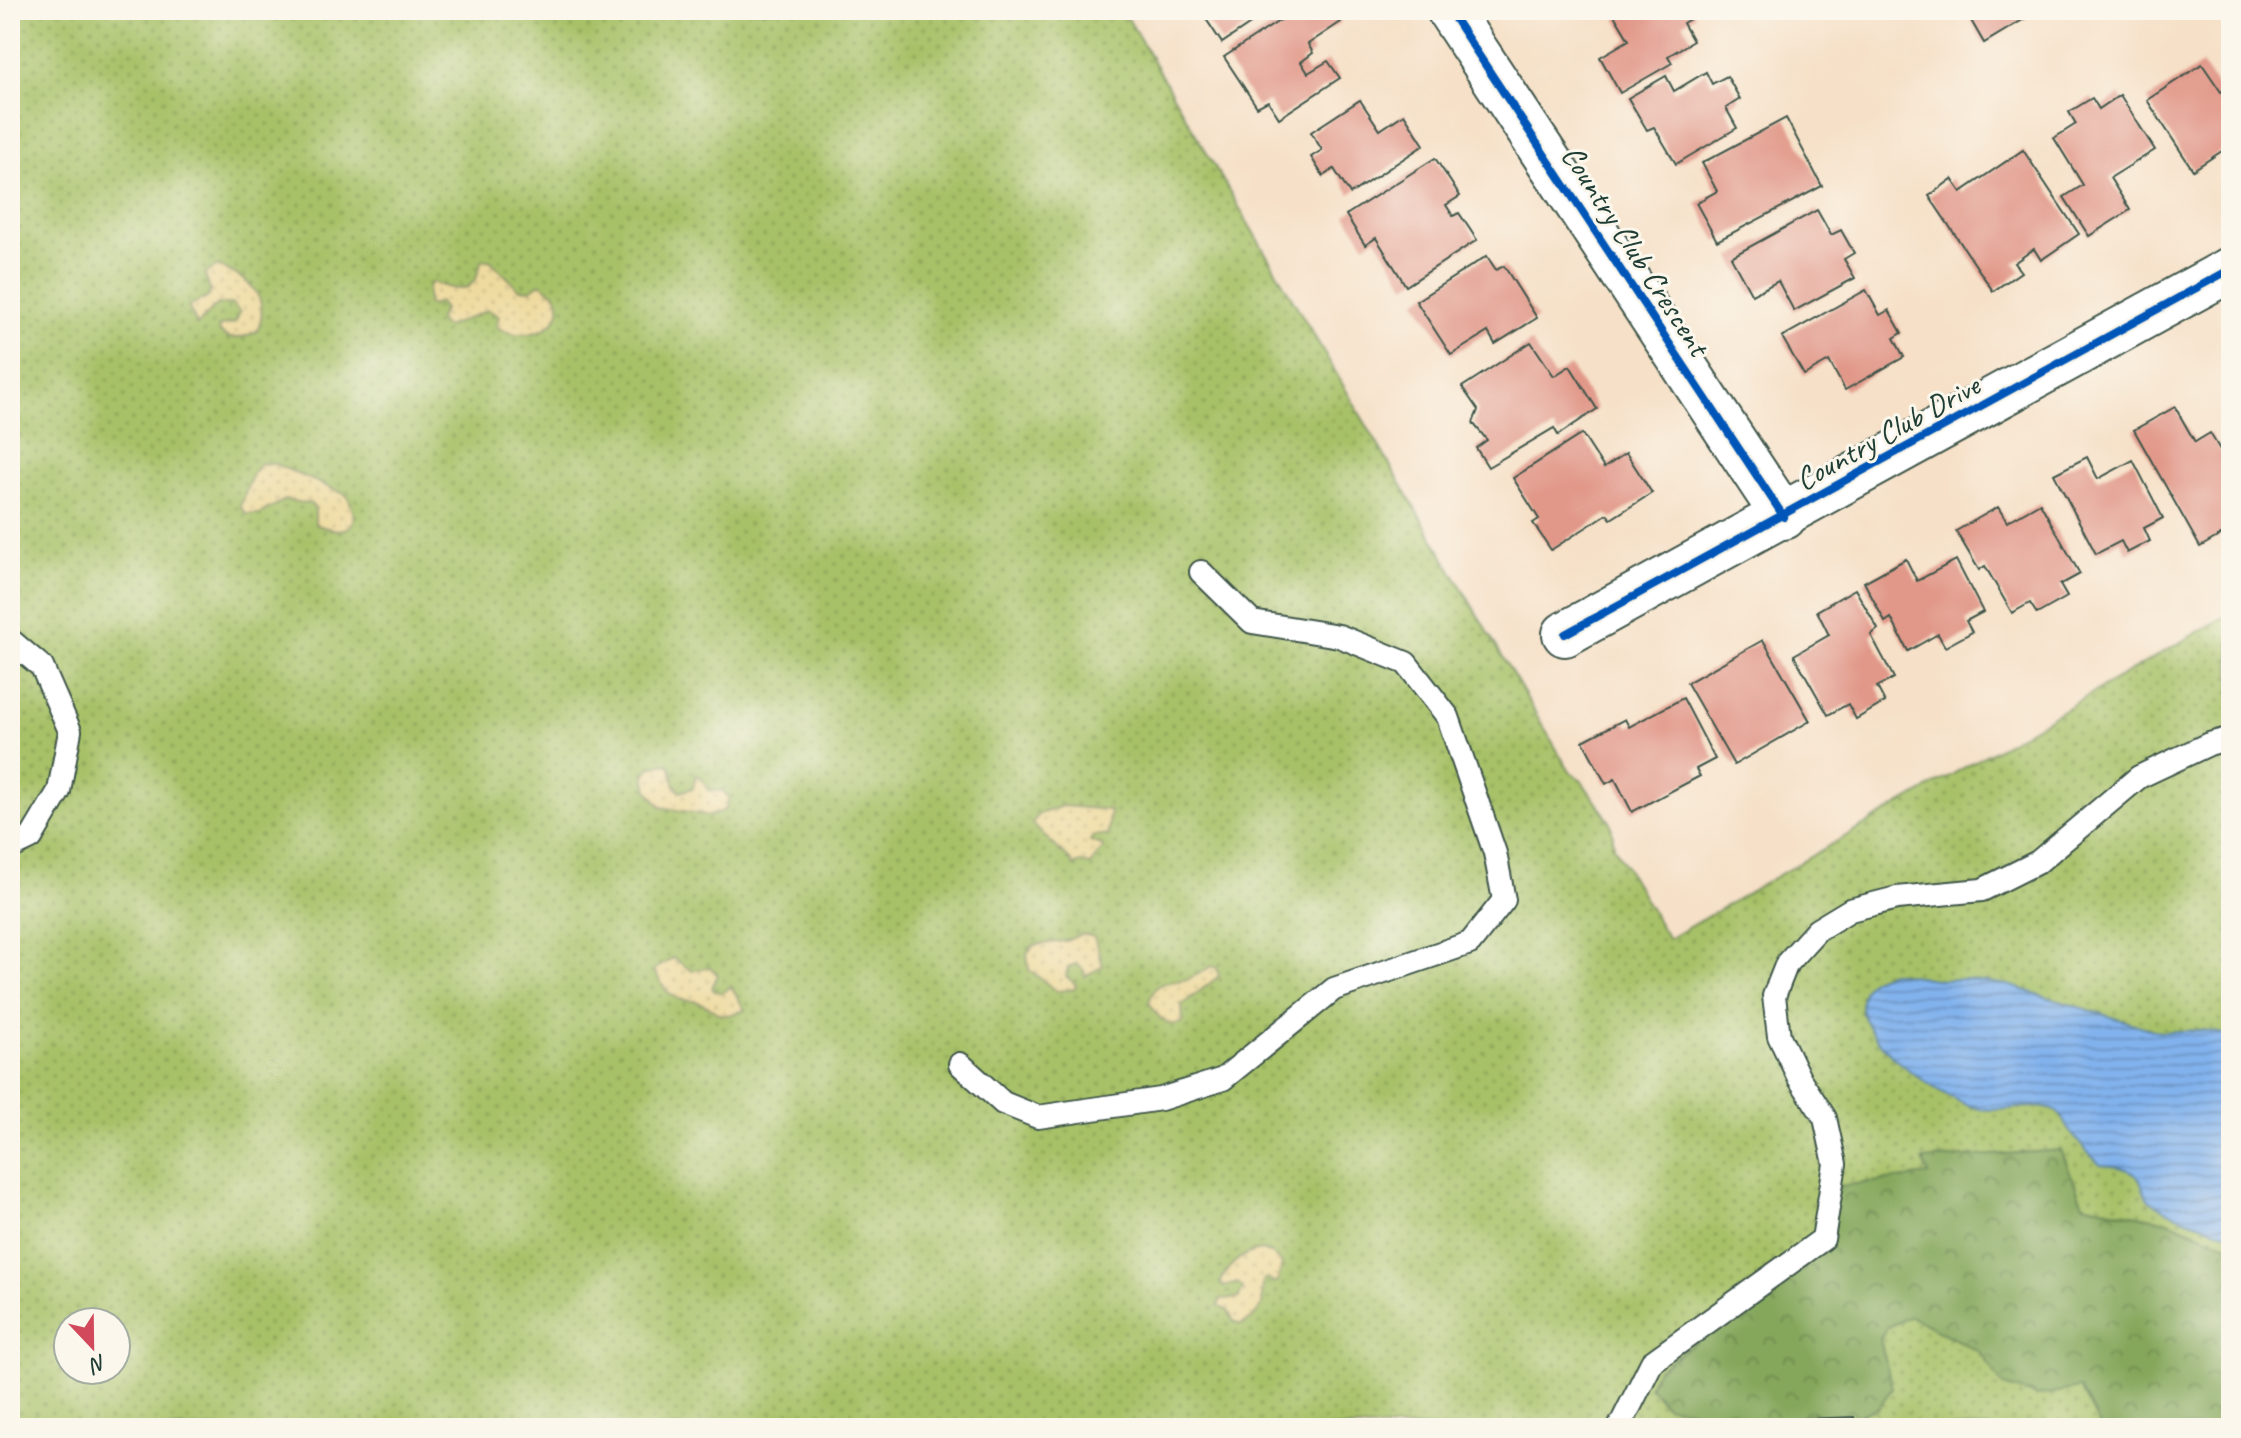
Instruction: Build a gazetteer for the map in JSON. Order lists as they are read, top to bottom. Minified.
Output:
{"streets":{"street":["Country Club Crescent","Country Club Drive"]},"crossings":[["Country Club Crescent","Country Club Drive"]],"north":"bottom"}
